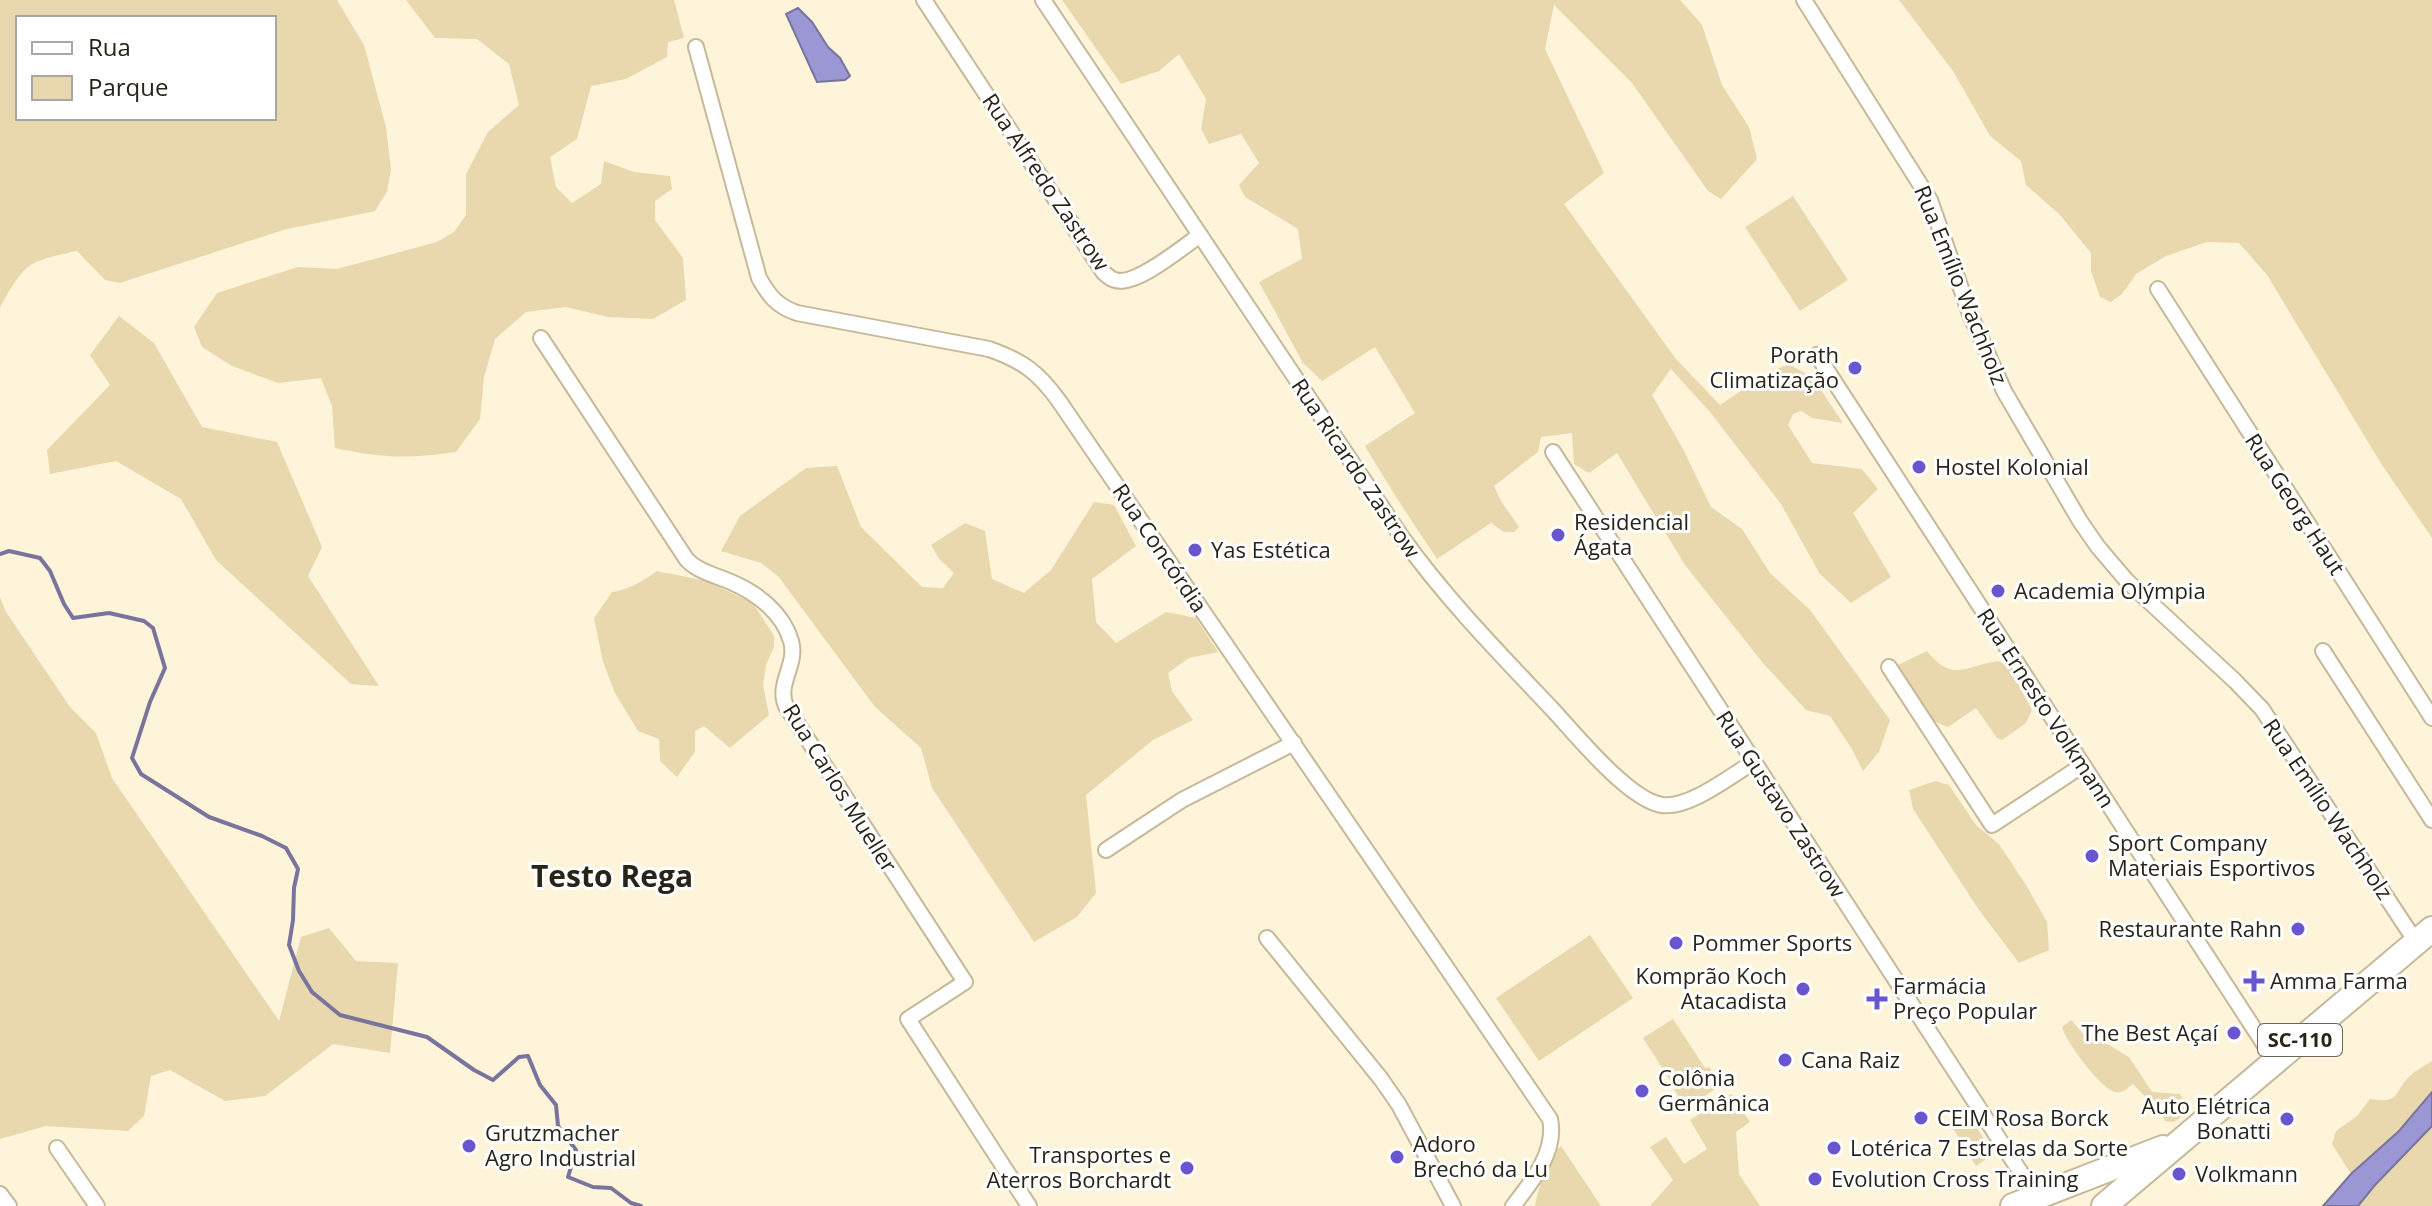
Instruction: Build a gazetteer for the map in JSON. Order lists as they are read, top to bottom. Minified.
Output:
{"streets":{"main road":["SC-110"],"street":["Rua Alfredo Zastrow","Rua Emílio Wachholz","Rua Ricardo Zastrow","Rua Georg Haut","Rua Concórdia","Rua Ernesto Volkmann","Rua Carlos Mueller","Rua Gustavo Zastrow"]},"crossings":[["Rua Alfredo Zastrow","Rua Ricardo Zastrow"],["Rua Emílio Wachholz","SC-110"],["Rua Ricardo Zastrow","Rua Gustavo Zastrow"],["Rua Ernesto Volkmann","SC-110"],["Rua Gustavo Zastrow","SC-110"]],"districts":["Testo Rega"],"places":{"other":["Porath Climatização","Hostel Kolonial","Residencial Ágata","Yas Estética","Academia Olýmpia","Sport Company Materiais Esportivos","Restaurante Rahn","Pommer Sports","Komprão Koch Atacadista","The Best Açaí","Cana Raiz","Colônia Germânica","CEIM Rosa Borck","Auto Elétrica Bonatti","Grutzmacher Agro Industrial","Lotérica 7 Estrelas da Sorte","Adoro Brechó da Lu","Transportes e Aterros Borchardt","Volkmann","Evolution Cross Training"],"health":["Amma Farma","Farmácia Preço Popular"]},"legend":["Rua","Parque"]}
